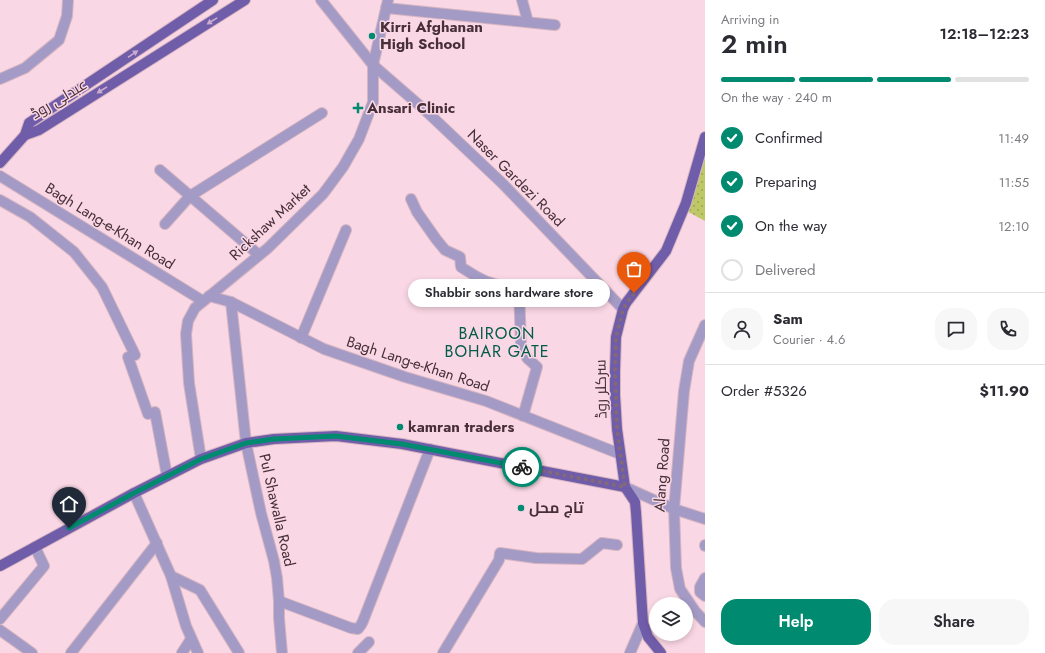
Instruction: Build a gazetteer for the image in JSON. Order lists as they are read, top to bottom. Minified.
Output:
{"streets":{"main road":["عبدلی روڈ","سرکلر روڈ"],"street":["Naser Gardezi Road","Rickshaw Market","Bagh Lang-e-Khan Road","Alang Road","Pul Shawalla Road"]},"crossings":[["Naser Gardezi Road","Rickshaw Market"],["Naser Gardezi Road","سرکلر روڈ"],["Rickshaw Market","Bagh Lang-e-Khan Road"],["Bagh Lang-e-Khan Road","سرکلر روڈ"],["Bagh Lang-e-Khan Road","Pul Shawalla Road"]],"districts":["BAIROON BOHAR GATE"],"places":{"other":["Kirri Afghanan High School","Shabbir sons hardware store","kamran traders","تاج محل"],"health":["Ansari Clinic"]},"page":{"heading":["2 min","Arriving in","12:18–12:23"],"panel":["Sam","Courier · 4.6","Order #5326","$11.90"],"bar":"On the way · 240 m","list":[["Confirmed","11:49"],["Preparing","11:55"],["On the way","12:10"],"Delivered"],"bubble":"Shabbir sons hardware store","buttons":["Help","Share"]}}
